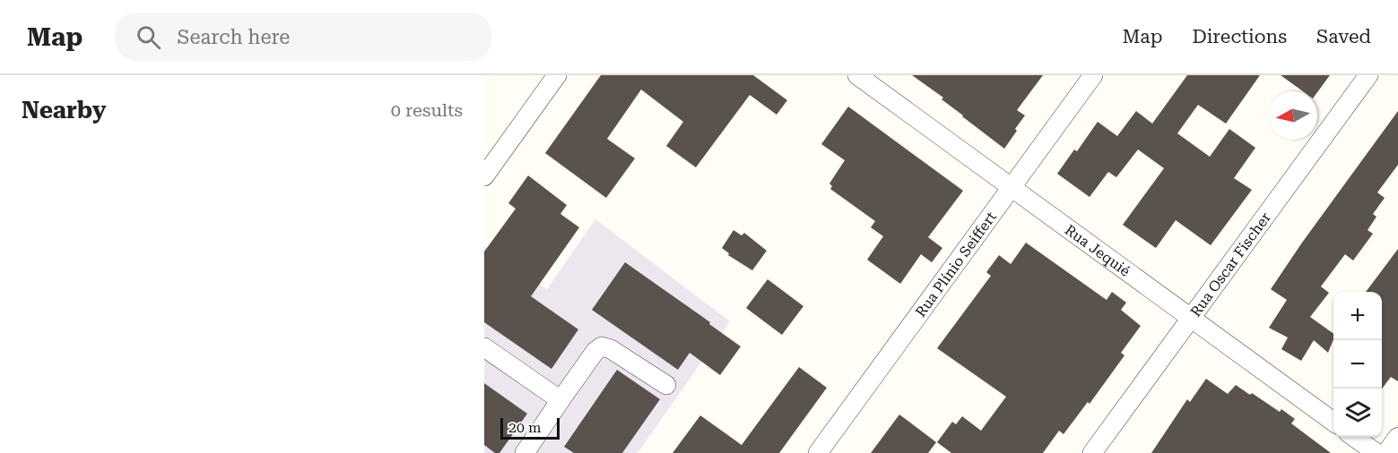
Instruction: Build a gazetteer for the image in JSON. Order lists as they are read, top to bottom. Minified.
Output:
{"streets":{"street":["Rua Jequié","Rua Plínio Seiffert","Rua Oscar Fischer"]},"crossings":[["Rua Jequié","Rua Plínio Seiffert"],["Rua Jequié","Rua Oscar Fischer"]],"scale_bar":"20 m","north":"left","page":{"header":"Map","search":"Search here","nav":["Map","Directions","Saved"],"heading":["Nearby","0 results"],"map_buttons":["+","−"],"scale":"20 m"}}
